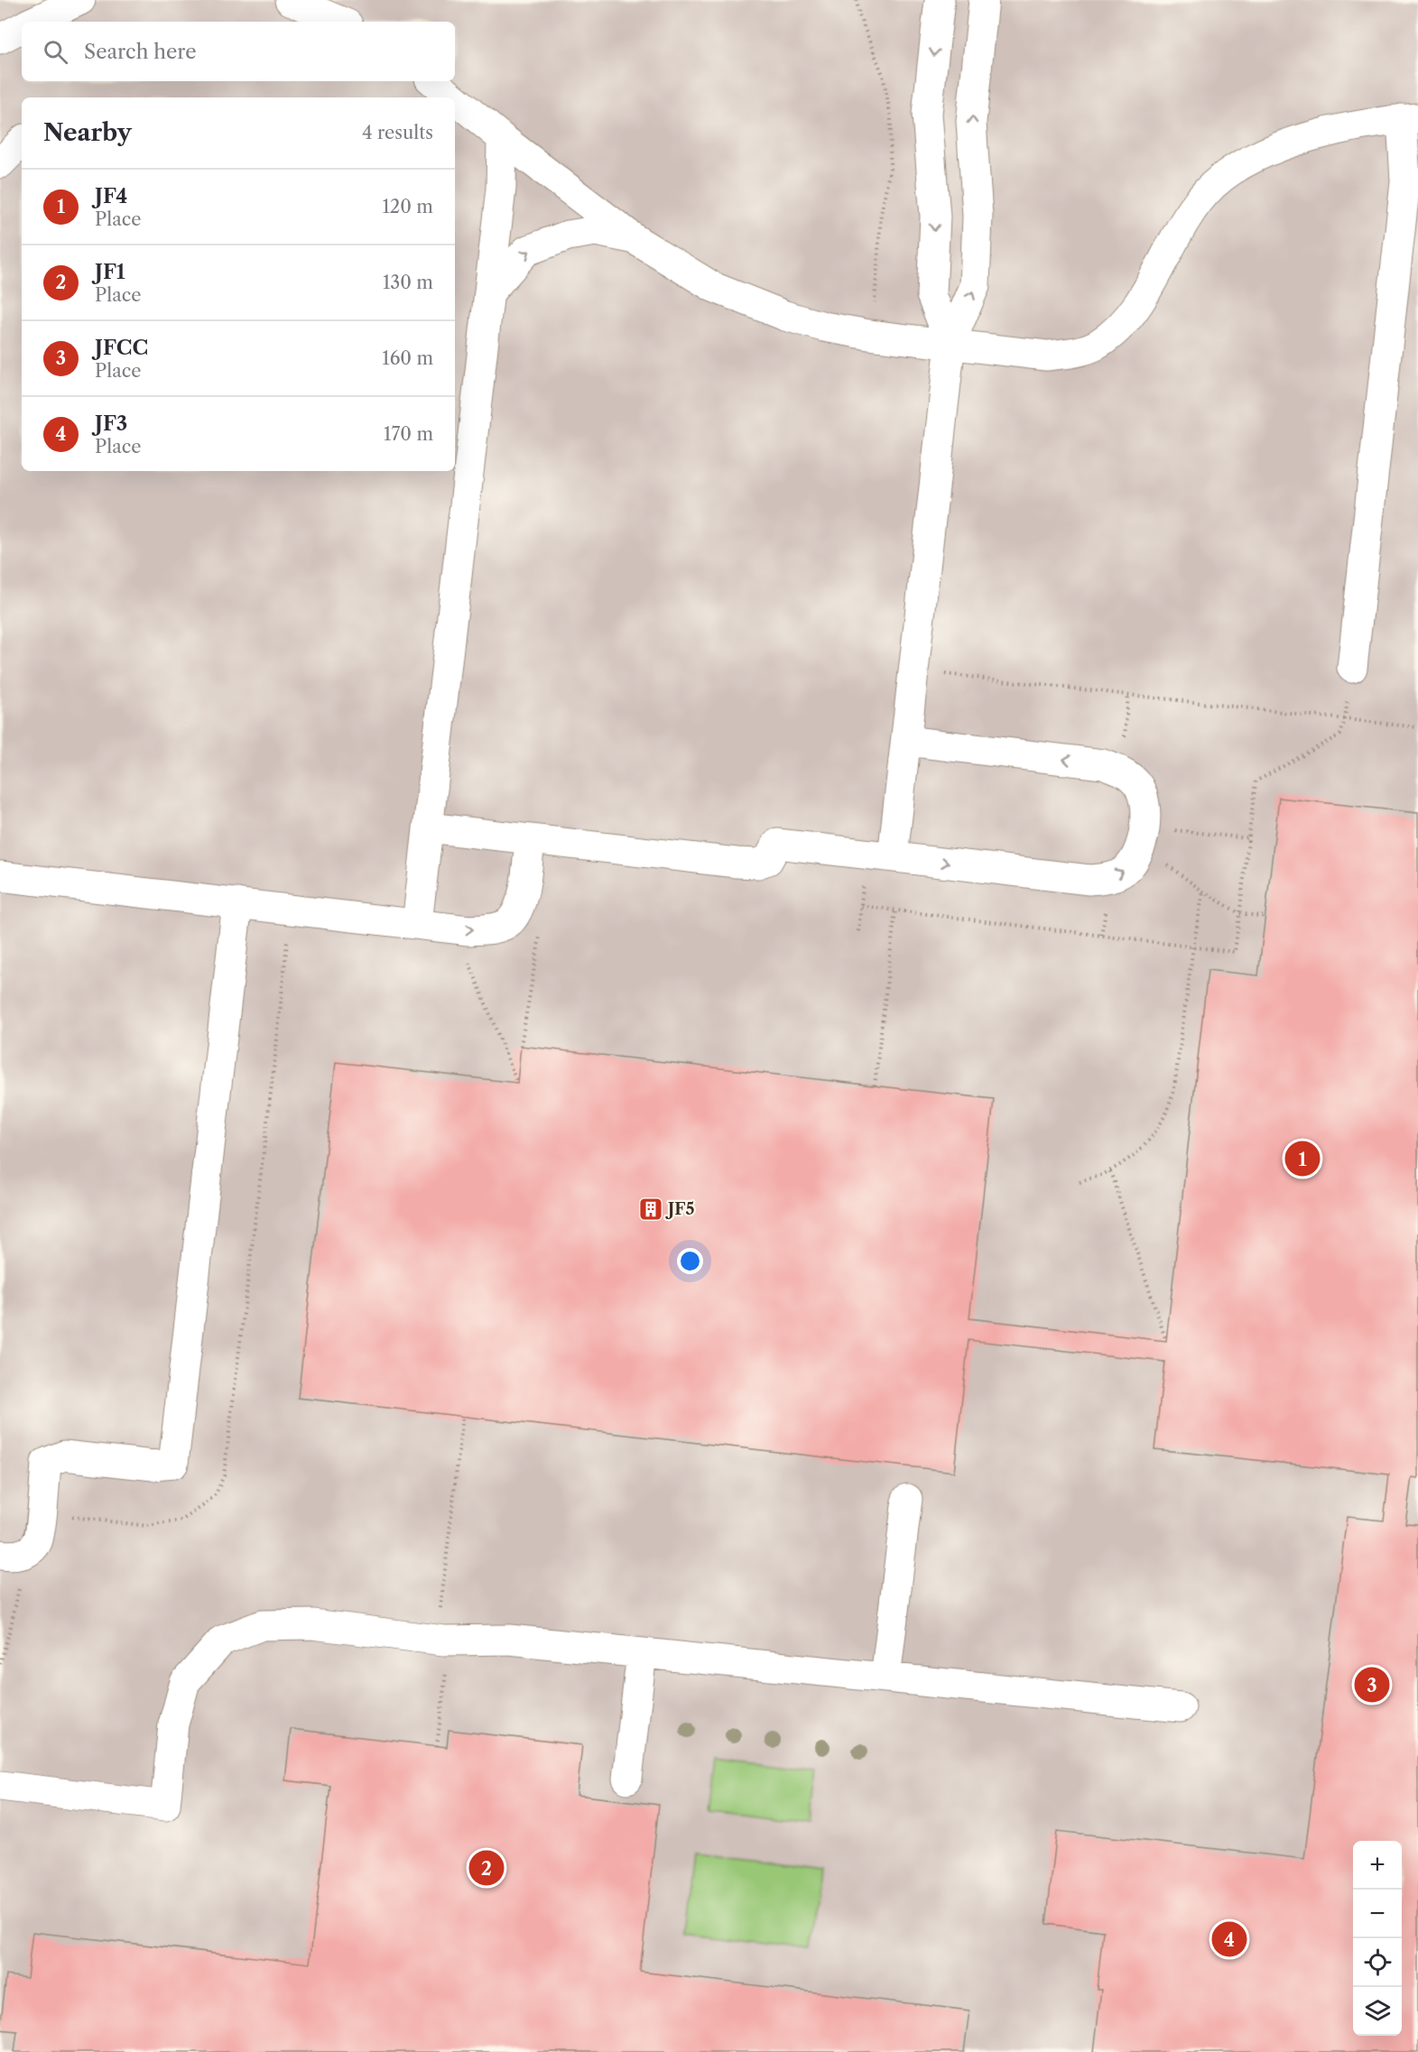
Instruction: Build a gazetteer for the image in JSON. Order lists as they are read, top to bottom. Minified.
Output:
{"places":{"building":["JF5"]},"page":{"search":"Search here","heading":["Nearby","4 results"],"list":[{"mark":"1","name":"JF4","note":"Place","value":"120 m"},{"mark":"2","name":"JF1","note":"Place","value":"130 m"},{"mark":"3","name":"JFCC","note":"Place","value":"160 m"},{"mark":"4","name":"JF3","note":"Place","value":"170 m"}],"pins":["1","3","2","4"],"map_buttons":["+","−"]}}
